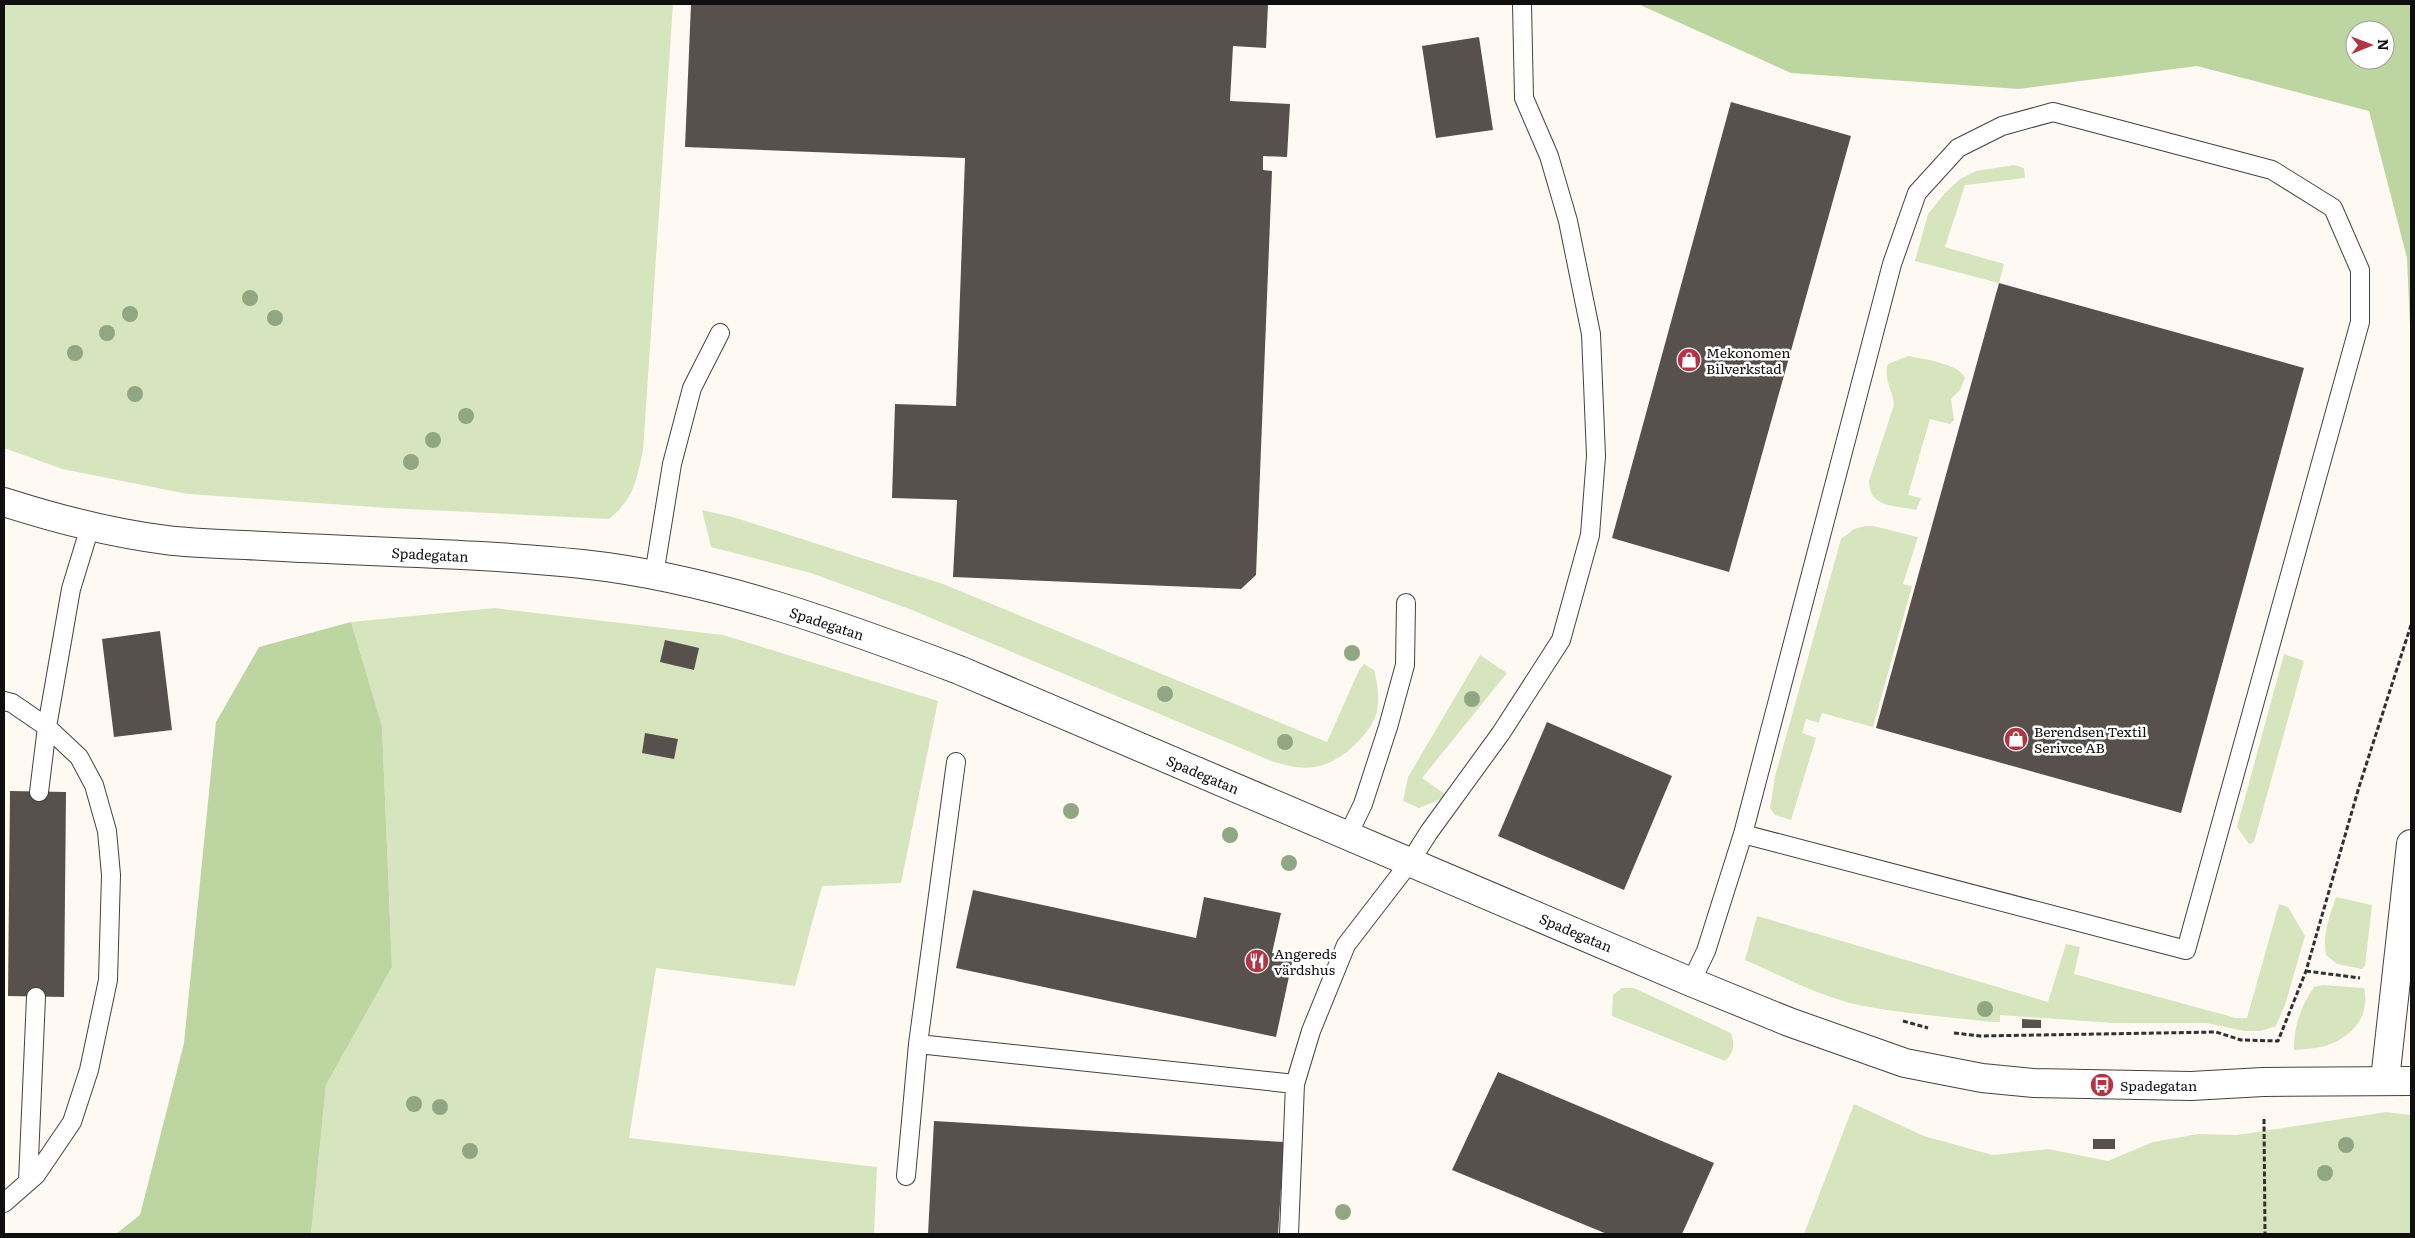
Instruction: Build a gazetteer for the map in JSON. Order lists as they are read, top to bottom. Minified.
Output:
{"streets":{"street":["Spadegatan"]},"places":{"shop":["Mekonomen Bilverkstad","Berendsen Textil Serivce AB"],"restaurant":["Angereds värdshus"],"bus stop":["Spadegatan"]},"north":"right"}
